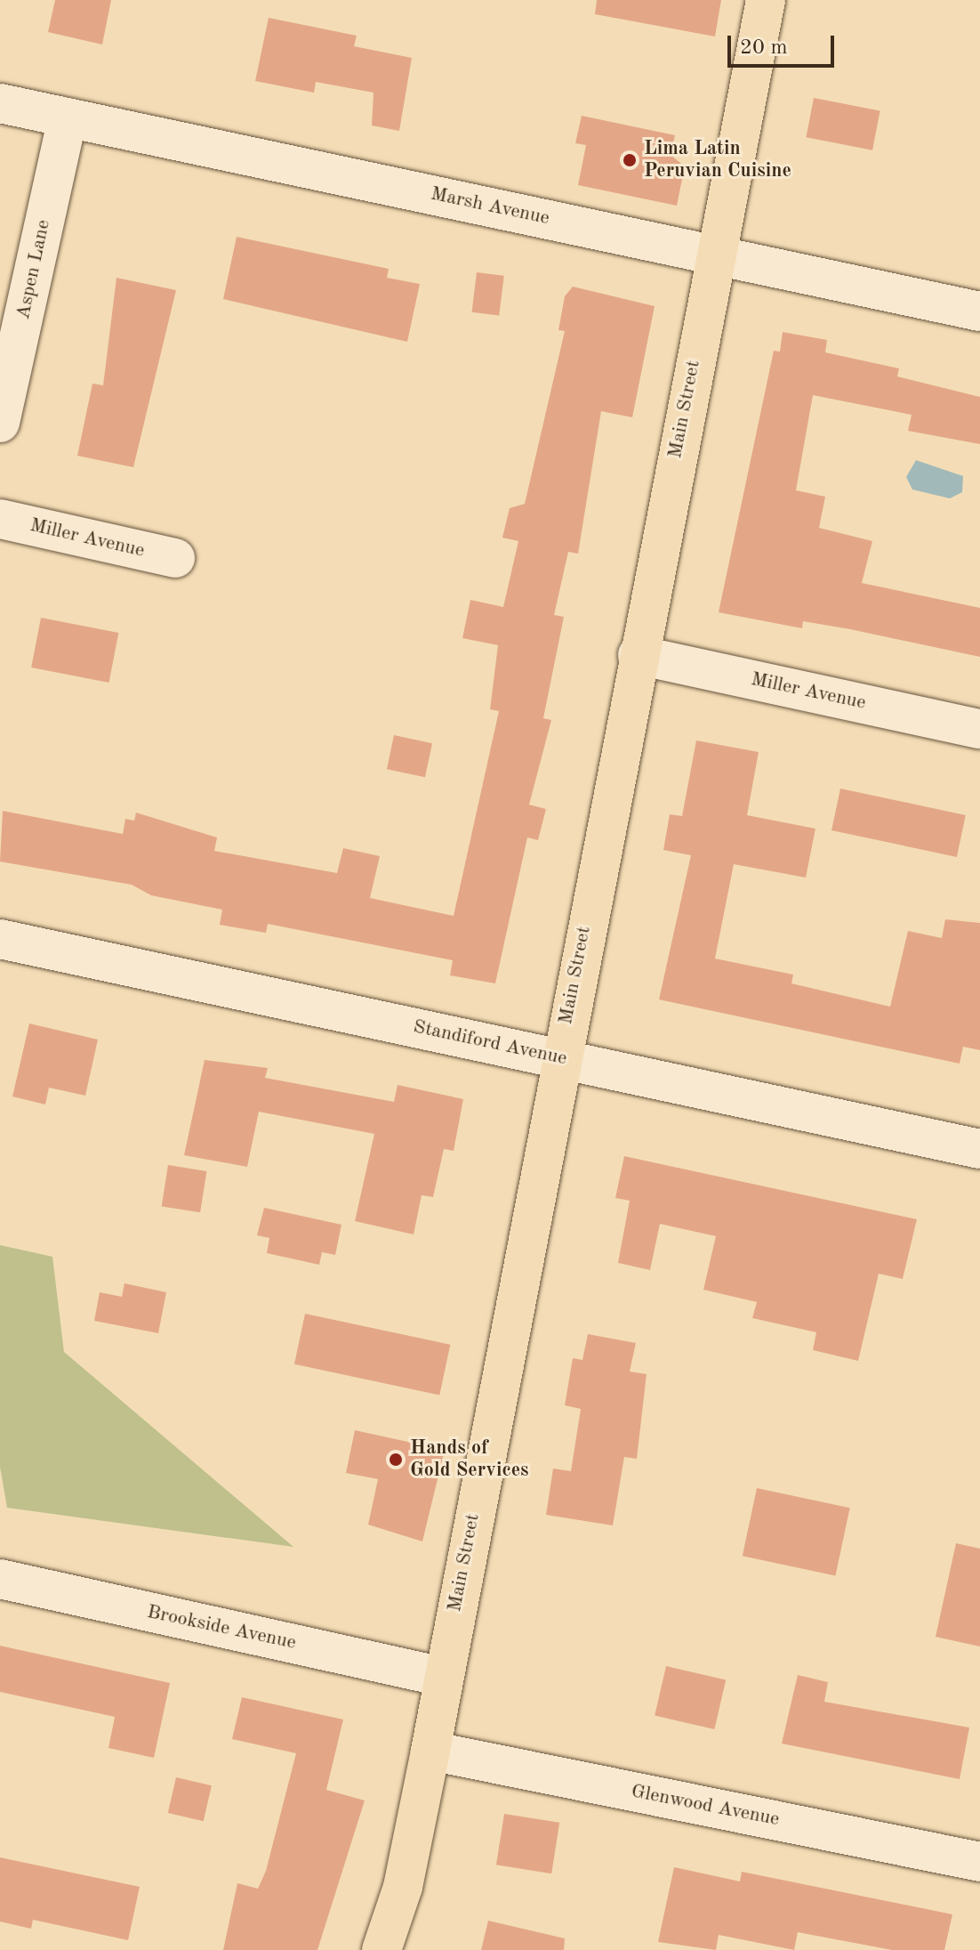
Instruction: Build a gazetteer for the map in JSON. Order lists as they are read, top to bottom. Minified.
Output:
{"streets":{"main road":["Main Street"],"street":["Marsh Avenue","Aspen Lane","Miller Avenue","Standiford Avenue","Brookside Avenue","Glenwood Avenue"]},"crossings":[["Marsh Avenue","Aspen Lane"],["Marsh Avenue","Main Street"],["Main Street","Miller Avenue"],["Main Street","Standiford Avenue"],["Main Street","Brookside Avenue"],["Main Street","Glenwood Avenue"]],"places":["Lima Latin Peruvian Cuisine","Hands of Gold Services"],"scale_bar":"20 m"}
